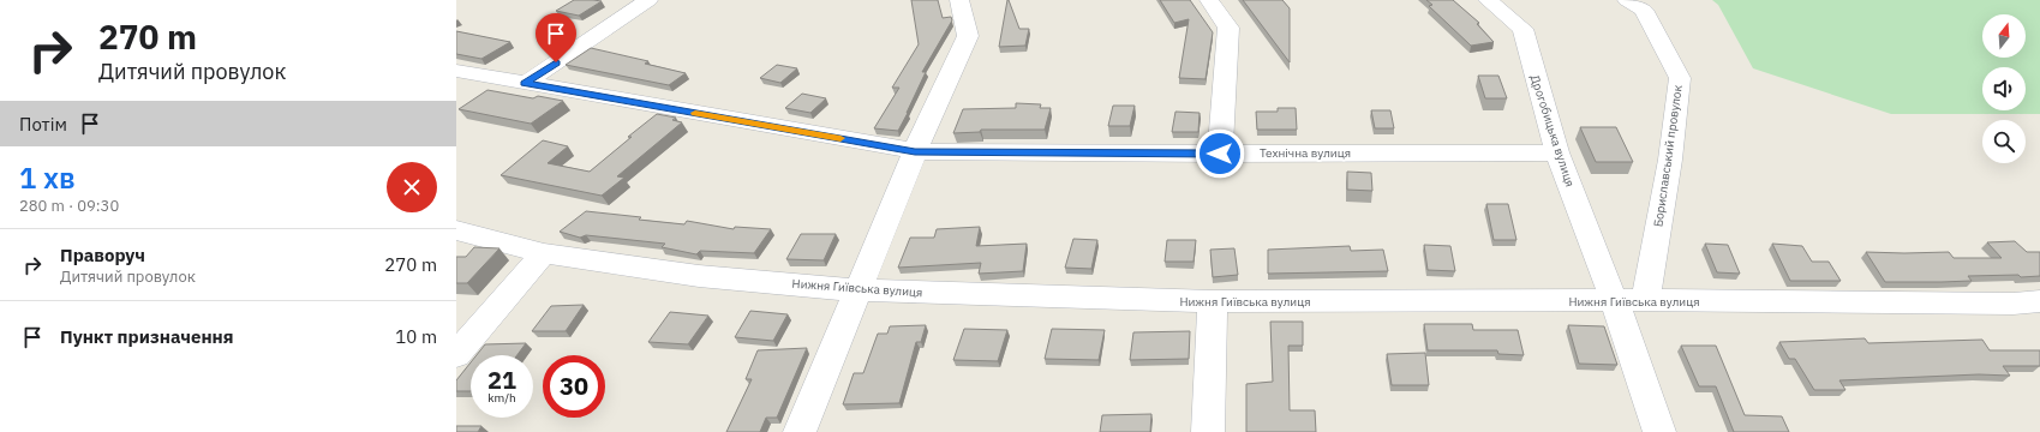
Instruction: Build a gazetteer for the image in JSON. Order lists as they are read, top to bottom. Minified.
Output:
{"streets":{"street":["Дрогобицька вулиця","Технічна вулиця","Бориславський провулок","Нижня Гиївська вулиця"]},"crossings":[["Дрогобицька вулиця","Технічна вулиця"],["Дрогобицька вулиця","Нижня Гиївська вулиця"],["Бориславський провулок","Нижня Гиївська вулиця"]],"north":"top","page":{"turn":["270 m","Дитячий провулок"],"then":"Потім","heading":["1 хв","280 m · 09:30"],"list":[{"name":"Праворуч","note":"Дитячий провулок","value":"270 m"},{"name":"Пункт призначення","value":"10 m"}],"speed":"21 km/h","limit":"30"}}
